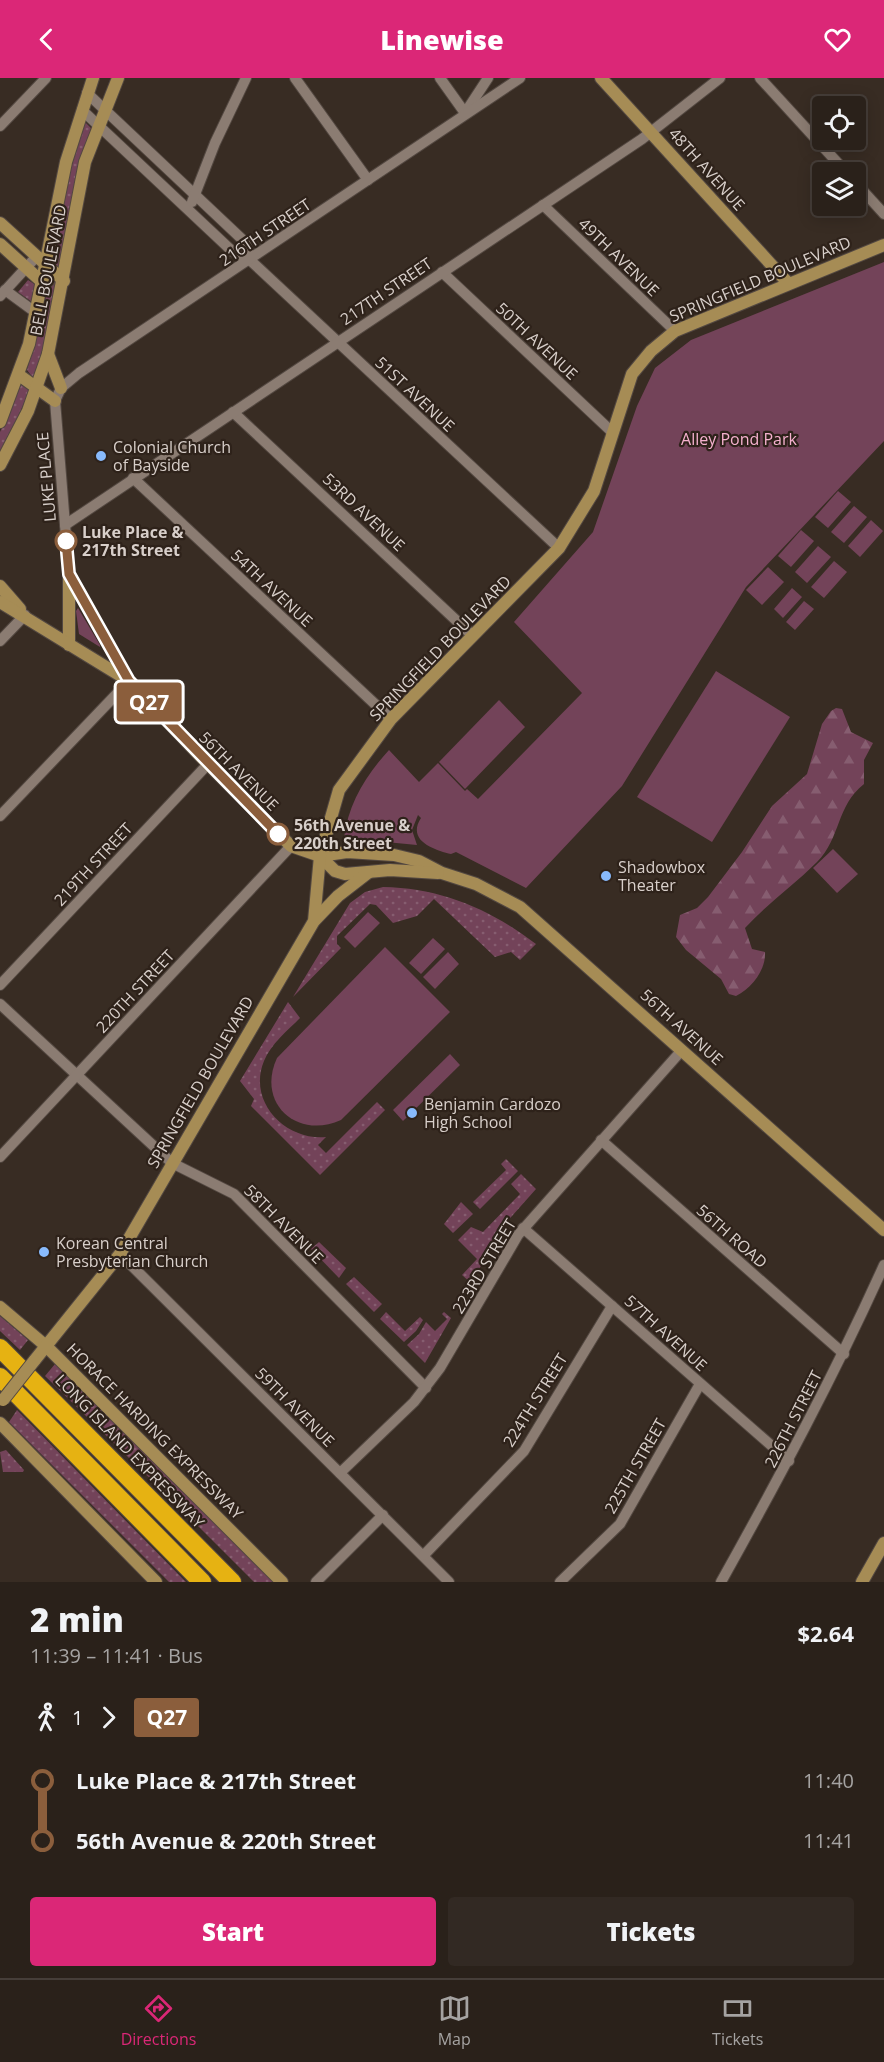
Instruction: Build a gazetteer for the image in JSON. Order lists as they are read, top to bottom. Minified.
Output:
{"streets":{"highway":["LONG ISLAND EXPRESSWAY"],"street":["48TH AVENUE","216TH STREET","49TH AVENUE","BELL BOULEVARD","SPRINGFIELD BOULEVARD","217TH STREET","50TH AVENUE","51ST AVENUE","LUKE PLACE","53RD AVENUE","54TH AVENUE","56TH AVENUE","219TH STREET","220TH STREET","58TH AVENUE","56TH ROAD","223RD STREET","57TH AVENUE","224TH STREET","59TH AVENUE","226TH STREET","HORACE HARDING EXPRESSWAY","225TH STREET"]},"crossings":[["48TH AVENUE","SPRINGFIELD BOULEVARD"],["48TH AVENUE","217TH STREET"],["216TH STREET","51ST AVENUE"],["216TH STREET","LUKE PLACE"],["49TH AVENUE","SPRINGFIELD BOULEVARD"],["49TH AVENUE","217TH STREET"],["BELL BOULEVARD","51ST AVENUE"],["SPRINGFIELD BOULEVARD","50TH AVENUE"],["SPRINGFIELD BOULEVARD","51ST AVENUE"],["SPRINGFIELD BOULEVARD","53RD AVENUE"],["SPRINGFIELD BOULEVARD","54TH AVENUE"],["SPRINGFIELD BOULEVARD","56TH AVENUE"],["SPRINGFIELD BOULEVARD","58TH AVENUE"],["SPRINGFIELD BOULEVARD","59TH AVENUE"],["SPRINGFIELD BOULEVARD","HORACE HARDING EXPRESSWAY"],["217TH STREET","50TH AVENUE"],["217TH STREET","51ST AVENUE"],["217TH STREET","LUKE PLACE"],["217TH STREET","53RD AVENUE"],["217TH STREET","54TH AVENUE"],["LUKE PLACE","56TH AVENUE"],["56TH AVENUE","219TH STREET"],["56TH AVENUE","220TH STREET"],["56TH AVENUE","223RD STREET"],["220TH STREET","58TH AVENUE"],["58TH AVENUE","223RD STREET"],["56TH ROAD","223RD STREET"],["56TH ROAD","226TH STREET"],["223RD STREET","57TH AVENUE"],["223RD STREET","59TH AVENUE"],["57TH AVENUE","224TH STREET"],["57TH AVENUE","226TH STREET"],["57TH AVENUE","225TH STREET"],["224TH STREET","59TH AVENUE"]],"parks":["Alley Pond Park"],"places":["Colonial Church of Bayside","Luke Place & 217th Street","56th Avenue & 220th Street","Shadowbox Theater","Benjamin Cardozo High School","Korean Central Presbyterian Church"],"lines":["bus line Q27"],"page":{"header":"Linewise","on_map":"Q27","heading":["2 min","11:39 – 11:41 · Bus","$2.64"],"legs":["1","Q27"],"list":[{"name":"Luke Place & 217th Street","value":"11:40"},{"name":"56th Avenue & 220th Street","value":"11:41"}],"buttons":["Start","Tickets"],"tabs":["Directions","Map","Tickets"]}}
